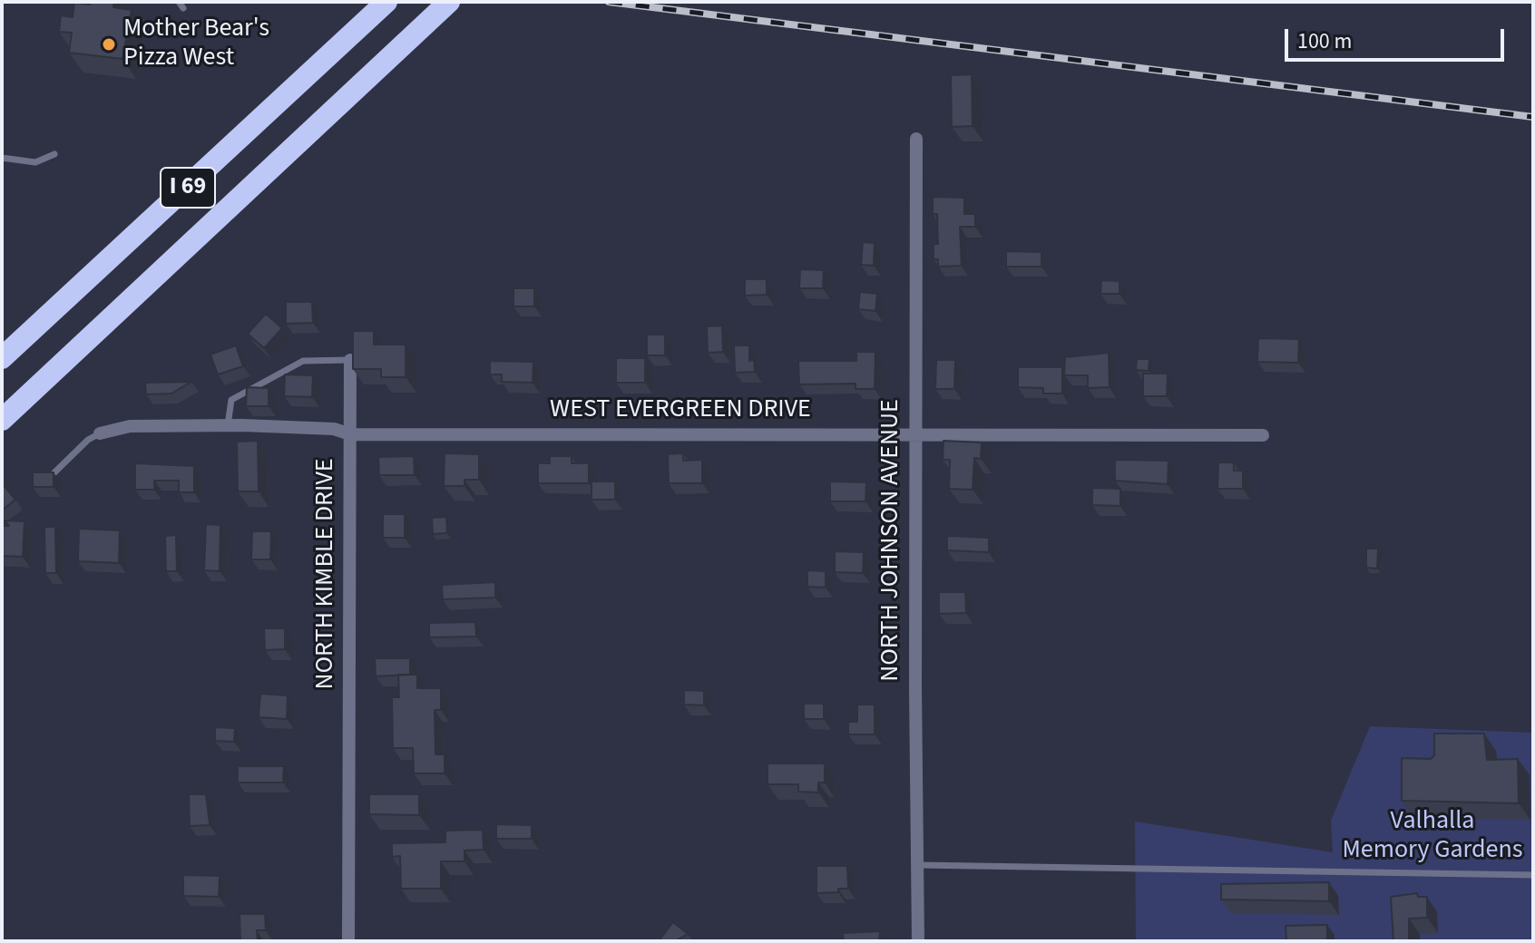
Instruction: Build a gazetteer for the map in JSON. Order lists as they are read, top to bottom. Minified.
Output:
{"streets":{"highway":["I 69"],"street":["WEST EVERGREEN DRIVE","NORTH JOHNSON AVENUE","NORTH KIMBLE DRIVE"]},"crossings":[["WEST EVERGREEN DRIVE","NORTH JOHNSON AVENUE"],["WEST EVERGREEN DRIVE","NORTH KIMBLE DRIVE"]],"parks":["Valhalla Memory Gardens"],"places":["Mother Bear's Pizza West"],"scale_bar":"100 m"}
